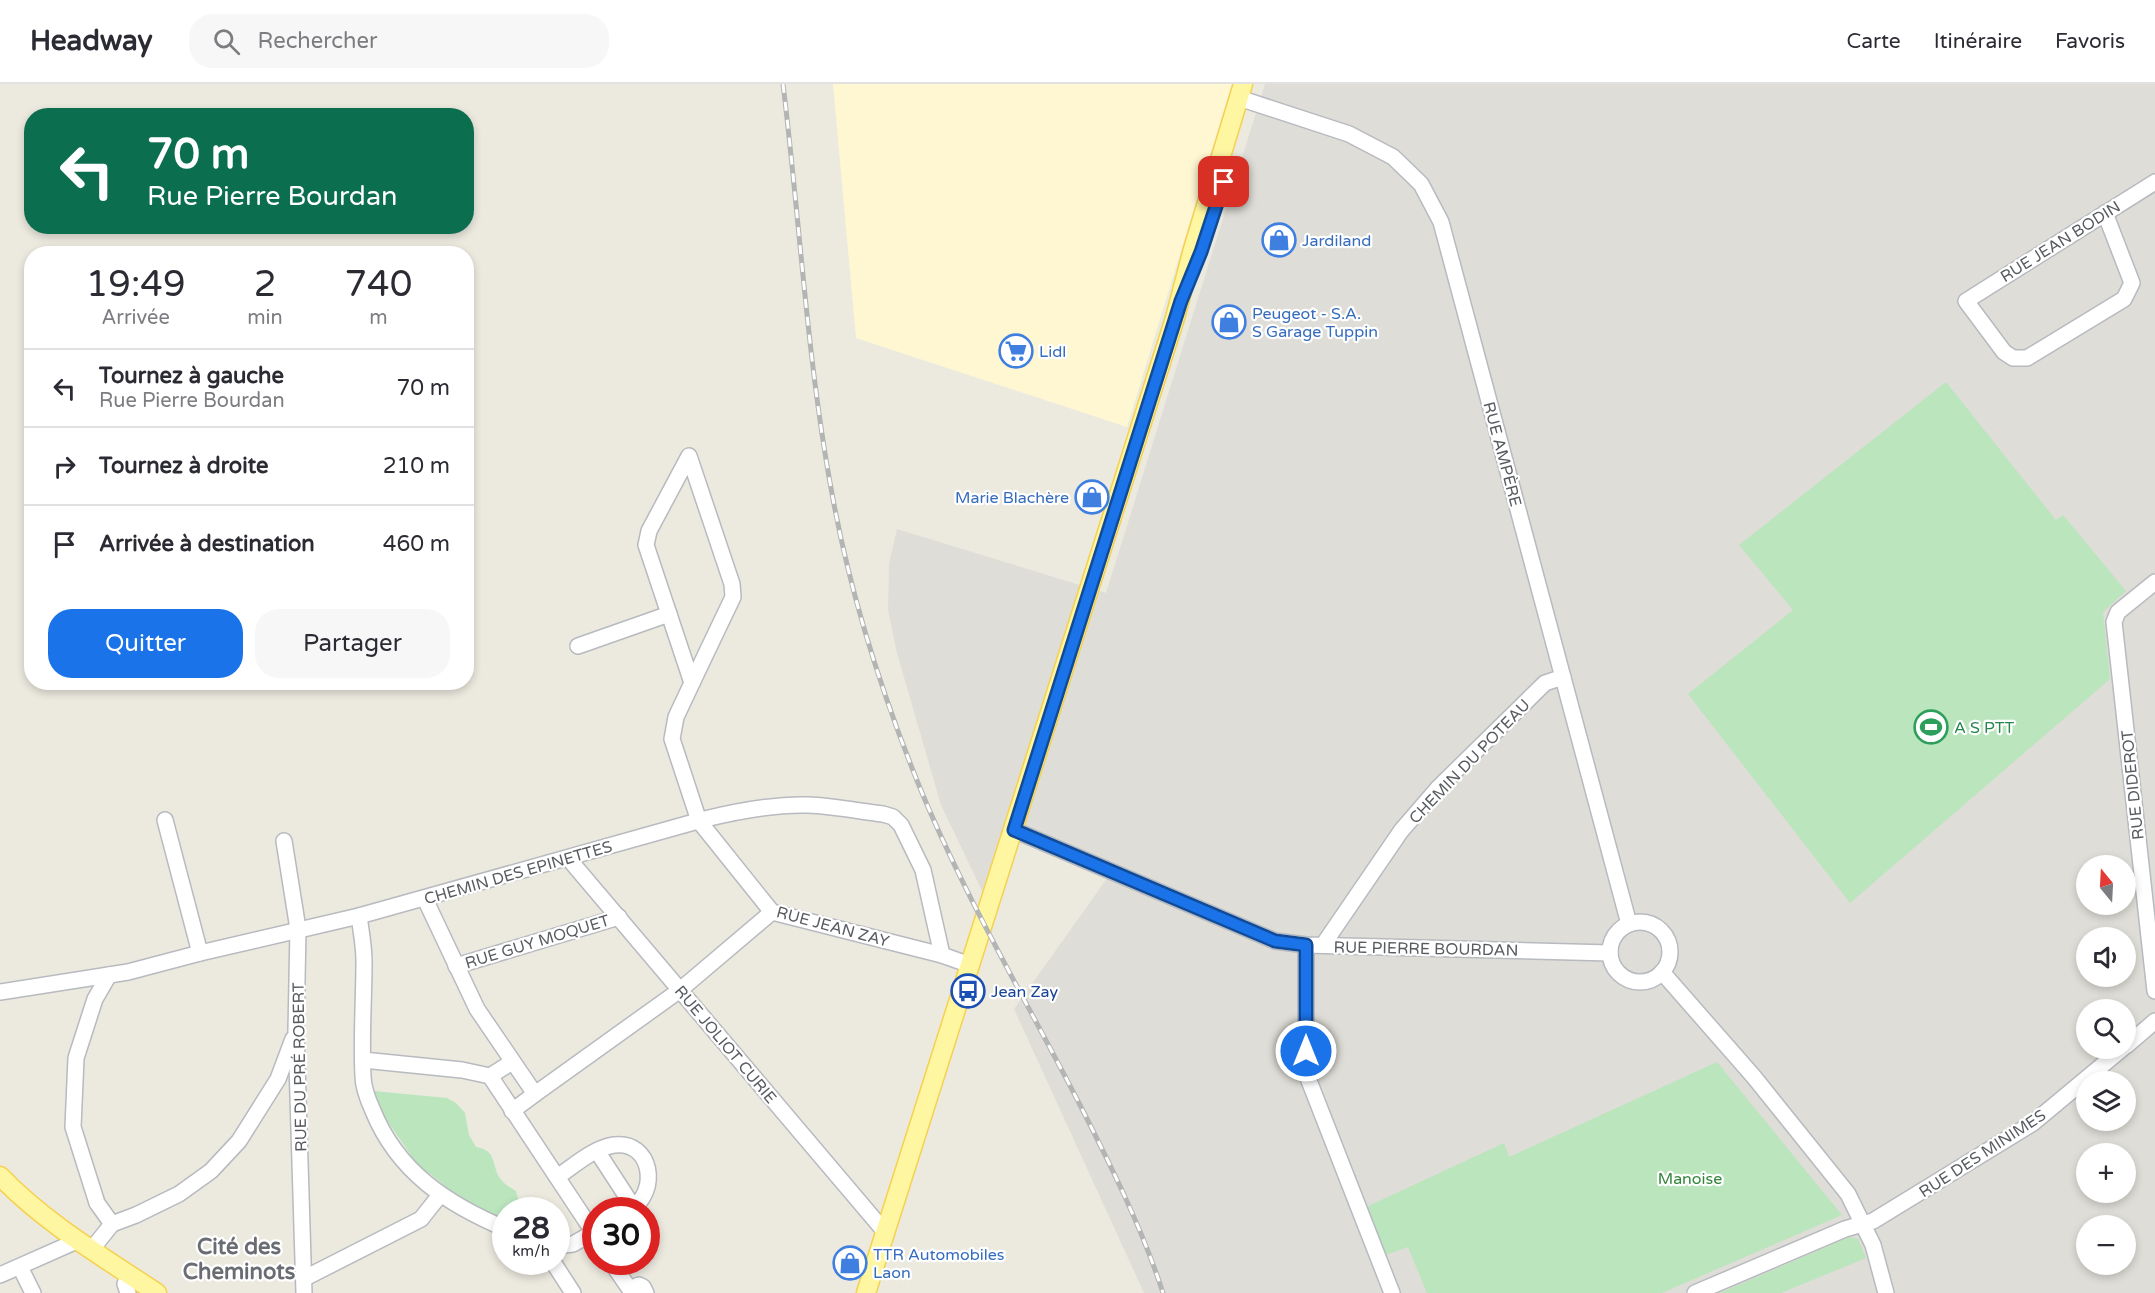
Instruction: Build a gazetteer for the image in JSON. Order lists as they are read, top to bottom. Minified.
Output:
{"streets":{"street":["RUE JEAN BODIN","RUE AMPÈRE","CHEMIN DU POTEAU","RUE DIDEROT","CHEMIN DES EPINETTES","RUE JEAN ZAY","RUE GUY MOQUET","RUE PIERRE BOURDAN","RUE JOLIOT CURIE","RUE DU PRÉ ROBERT","RUE DES MINIMES"]},"crossings":[["RUE AMPÈRE","CHEMIN DU POTEAU"],["RUE AMPÈRE","RUE PIERRE BOURDAN"],["CHEMIN DU POTEAU","RUE PIERRE BOURDAN"],["CHEMIN DES EPINETTES","RUE JEAN ZAY"],["CHEMIN DES EPINETTES","RUE JOLIOT CURIE"],["CHEMIN DES EPINETTES","RUE DU PRÉ ROBERT"],["RUE GUY MOQUET","RUE JOLIOT CURIE"]],"districts":["Cité des Cheminots"],"parks":["Manoise"],"places":{"shop":["Jardiland","Peugeot - S.A. S Garage Tuppin","Marie Blachère","TTR Automobiles Laon"],"supermarket":["Lidl"],"sports":["A S PTT"],"bus stop":["Jean Zay"]},"north":"top","page":{"header":"Headway","search":"Rechercher","nav":["Carte","Itinéraire","Favoris"],"turn":["70 m","Rue Pierre Bourdan"],"eta":["19:49","Arrivée","2","min","740","m"],"list":[{"name":"Tournez à gauche","note":"Rue Pierre Bourdan","value":"70 m"},{"name":"Tournez à droite","value":"210 m"},{"name":"Arrivée à destination","value":"460 m"}],"buttons":["Quitter","Partager"],"map_buttons":["+","−"],"speed":"28 km/h","limit":"30"}}
